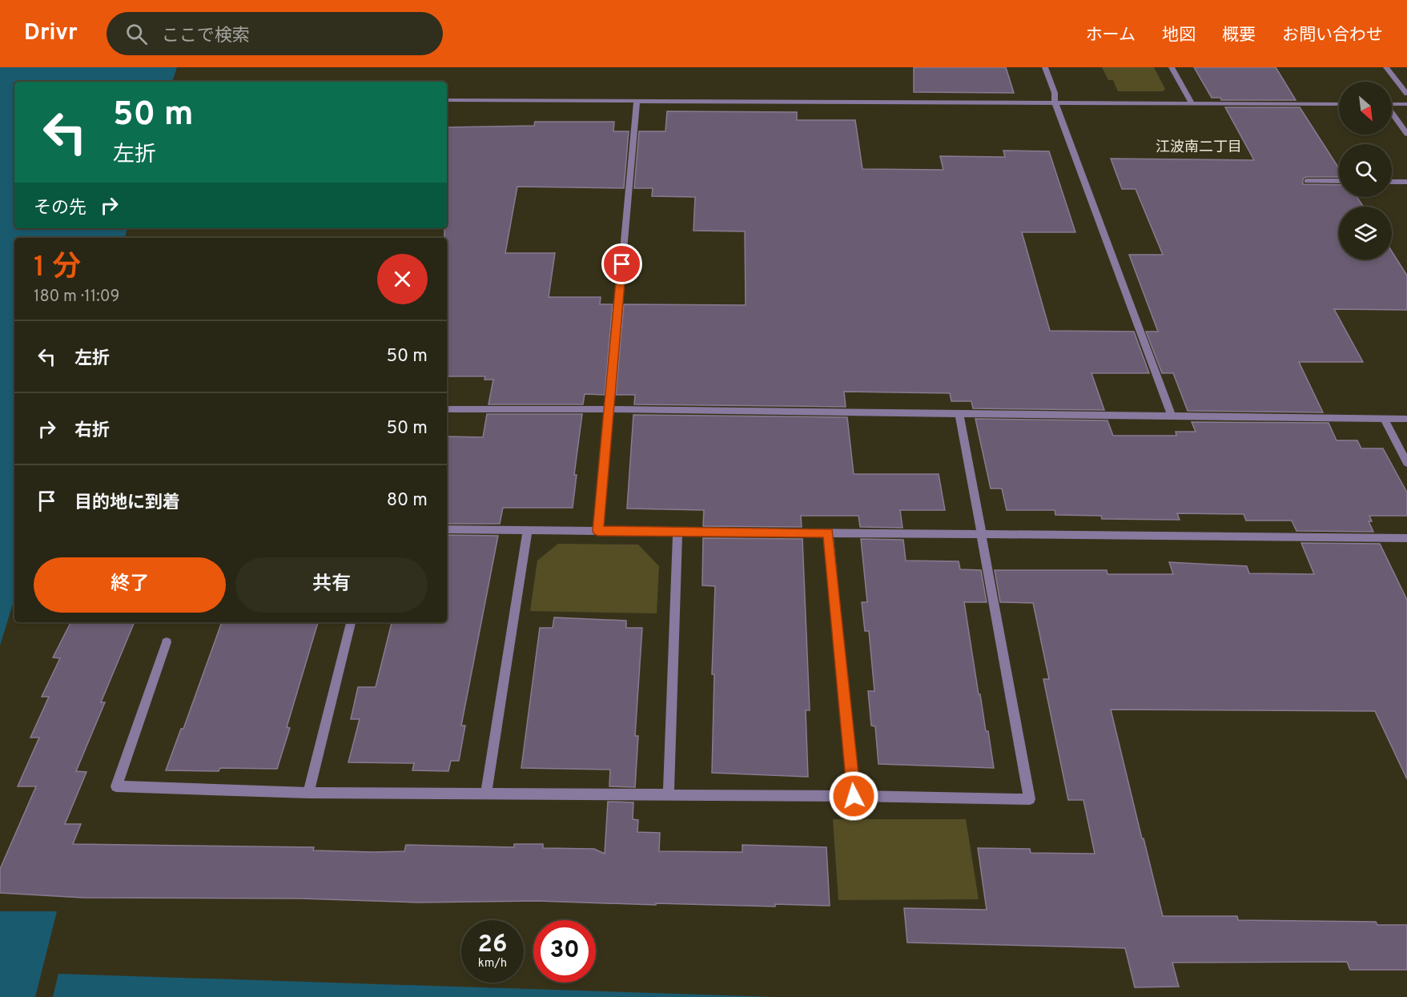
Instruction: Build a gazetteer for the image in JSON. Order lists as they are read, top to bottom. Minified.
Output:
{"districts":["江波南二丁目"],"north":"bottom right","page":{"header":"Drivr","search":"ここで検索","nav":["ホーム","地図","概要","お問い合わせ"],"turn":["50 m","左折"],"then":"その先","heading":["1 分","180 m · 11:09"],"list":[{"name":"左折","value":"50 m"},{"name":"右折","value":"50 m"},{"name":"目的地に到着","value":"80 m"}],"buttons":["終了","共有"],"speed":"26 km/h","limit":"30"}}
